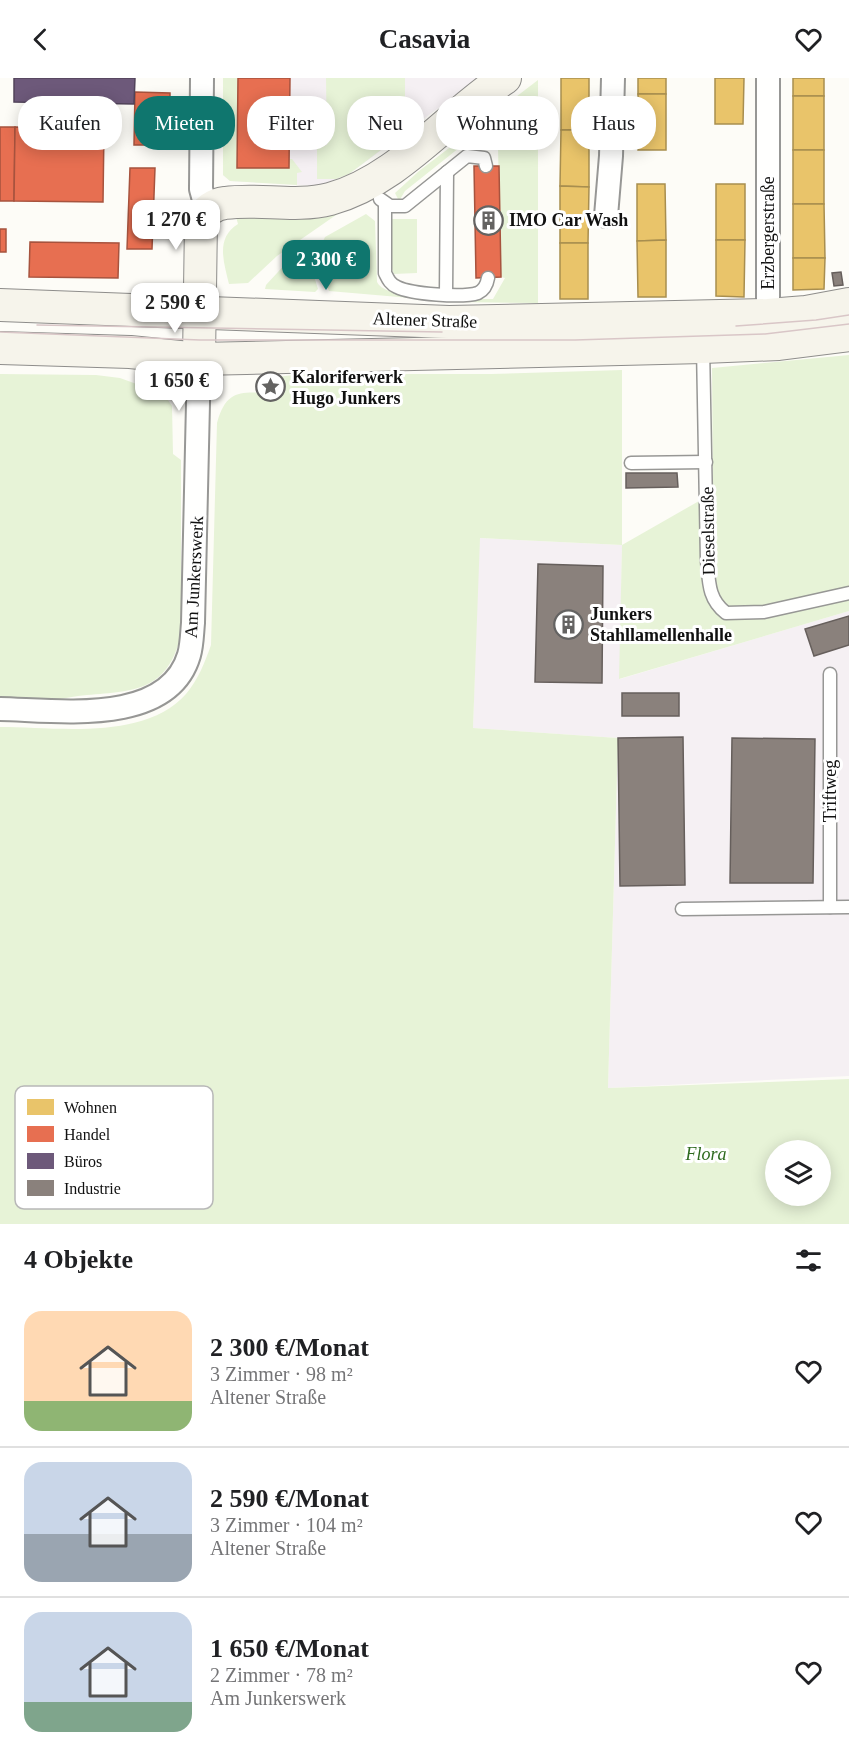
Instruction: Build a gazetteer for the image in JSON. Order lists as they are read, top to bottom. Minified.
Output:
{"streets":{"main road":["Altener Straße"],"street":["Erzbergerstraße","Am Junkerswerk"],"lane":["Dieselstraße","Triftweg"]},"crossings":[["Erzbergerstraße","Altener Straße"],["Altener Straße","Dieselstraße"],["Altener Straße","Am Junkerswerk"]],"parks":["Flora"],"places":{"building":["IMO Car Wash","Junkers Stahllamellenhalle"],"place":["Kaloriferwerk Hugo Junkers"]},"legend":["Wohnen","Handel","Büros","Industrie"],"page":{"header":"Casavia","chip":["Kaufen","Mieten","Filter","Neu","Wohnung","Haus"],"price":["1 270 €","2 300 €","2 590 €","1 650 €"],"heading":"4 Objekte","list":[{"name":"2 300 €/Monat","note":"3 Zimmer · 98 m² · Altener Straße"},{"name":"2 590 €/Monat","note":"3 Zimmer · 104 m² · Altener Straße"},{"name":"1 650 €/Monat","note":"2 Zimmer · 78 m² · Am Junkerswerk"}]}}
